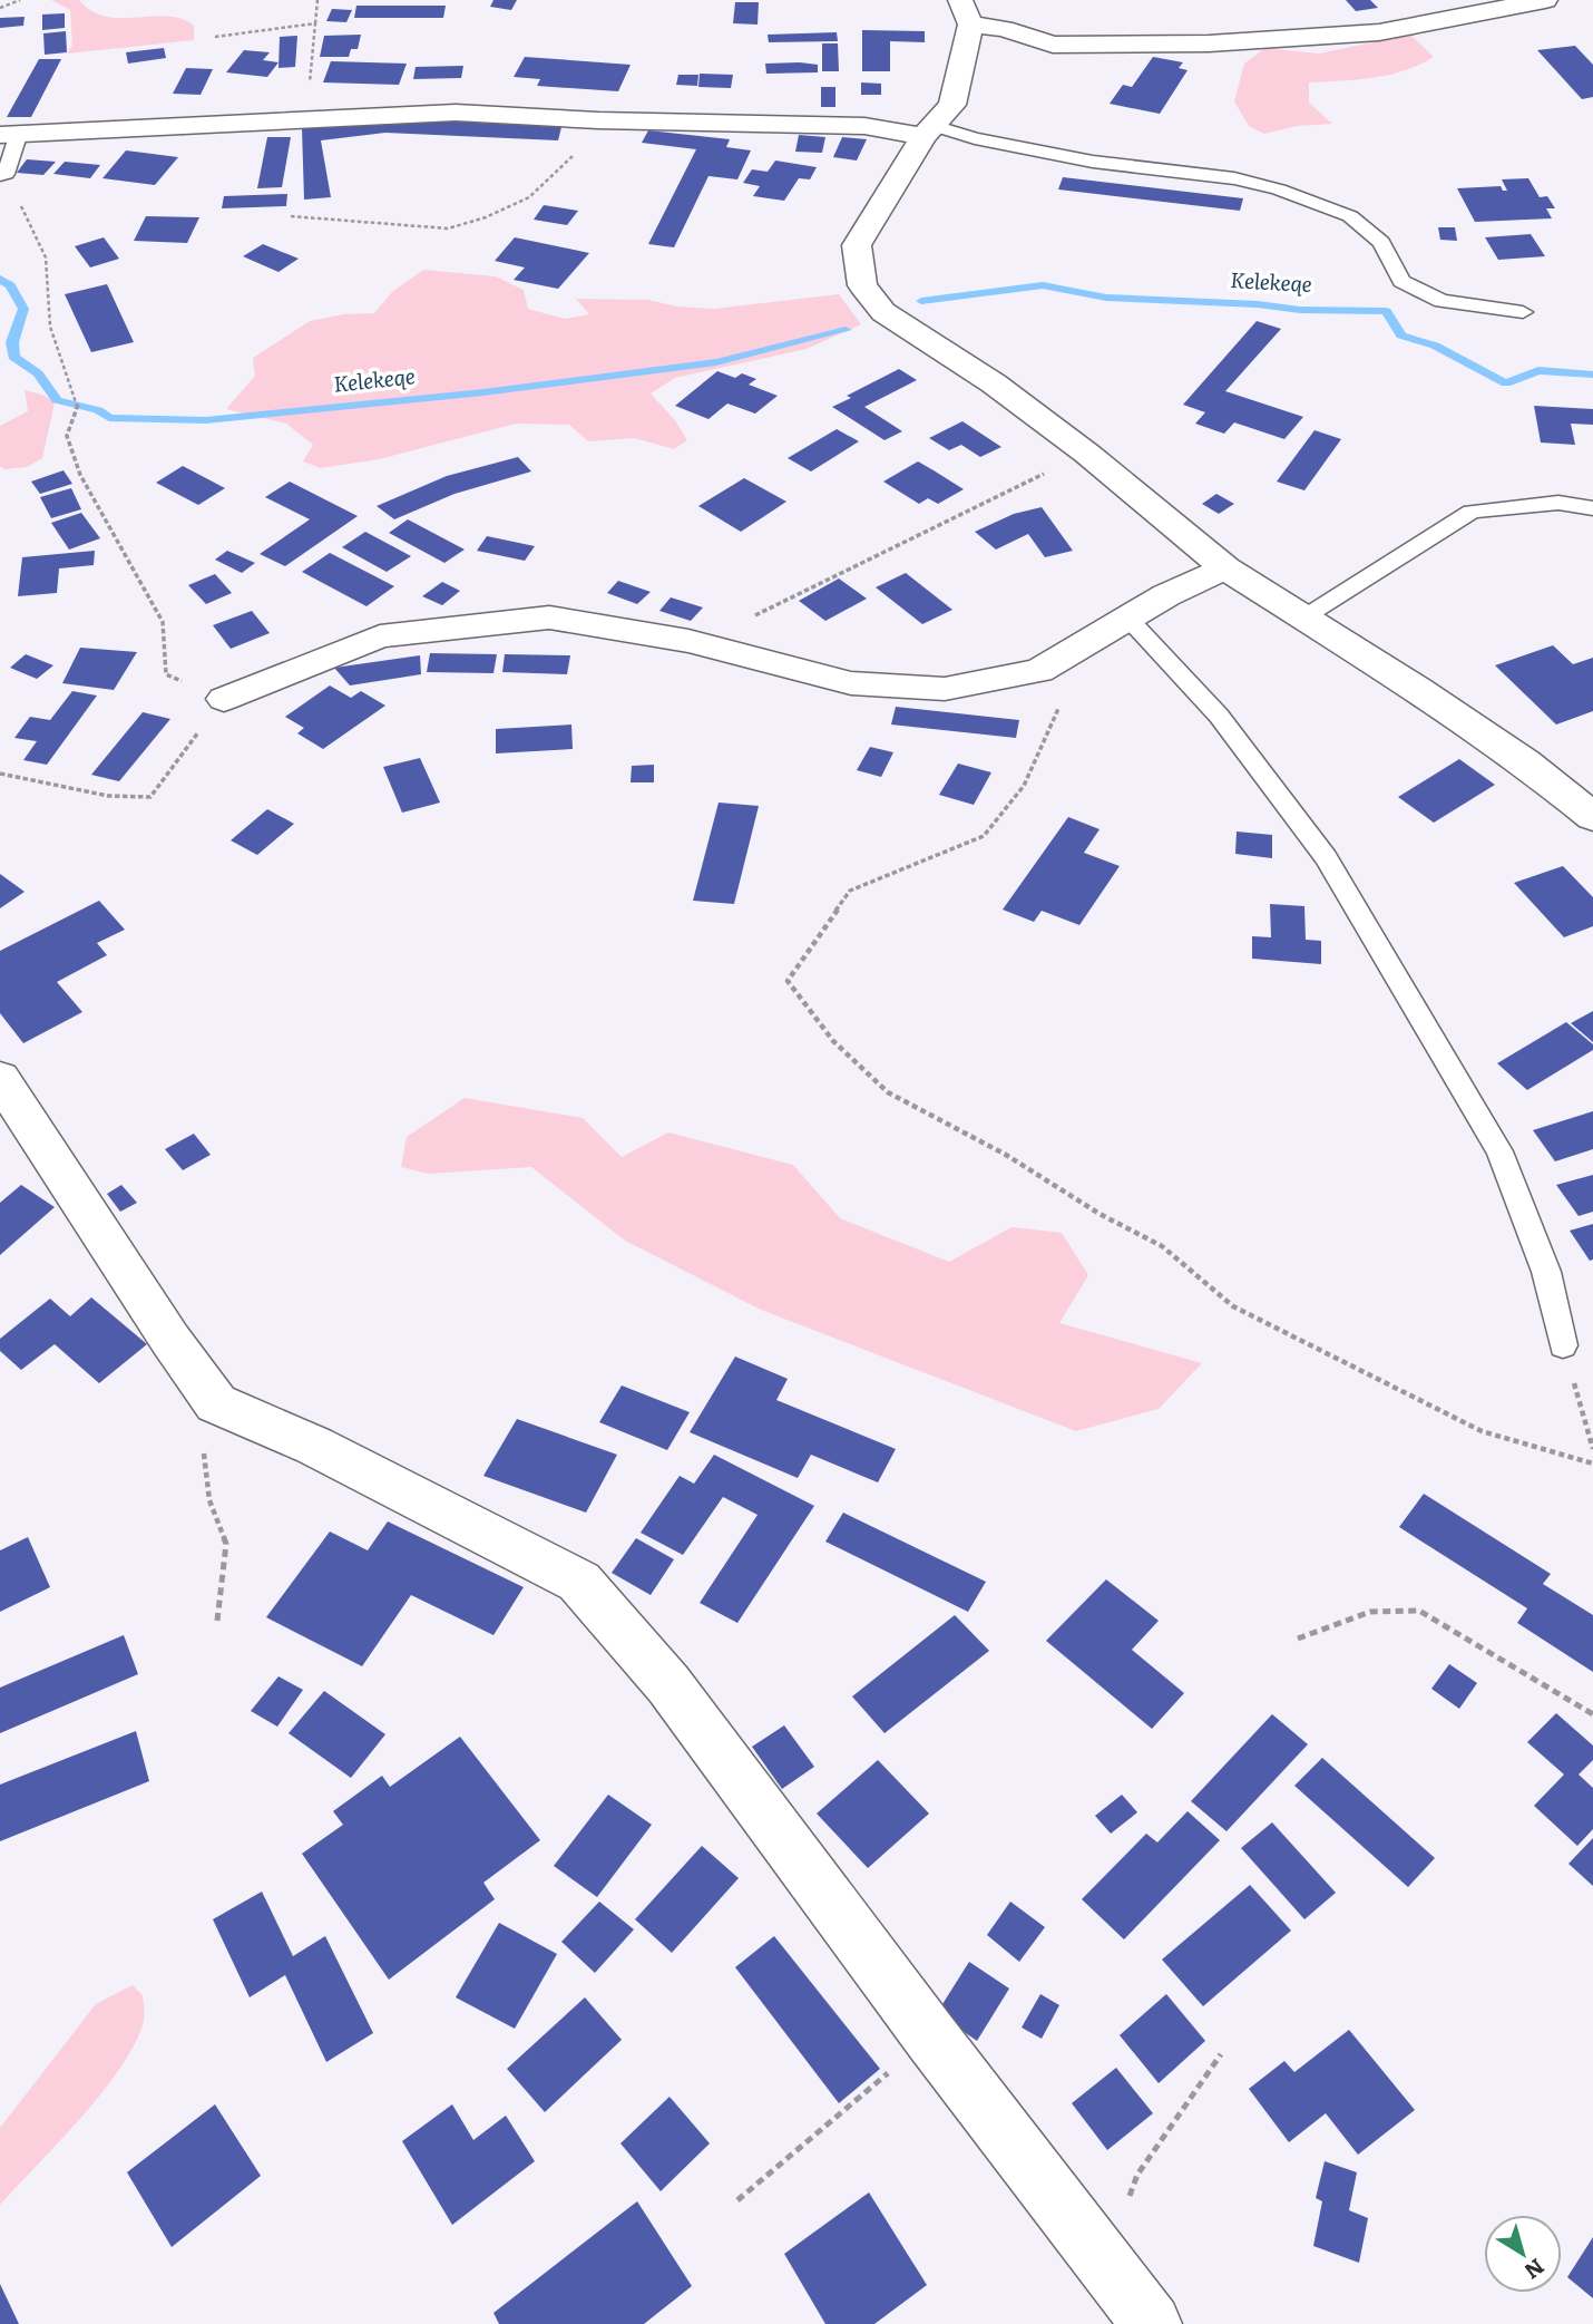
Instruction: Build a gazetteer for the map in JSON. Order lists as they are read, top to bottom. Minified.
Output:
{"water":["Kelekeqe"],"north":"bottom right"}
